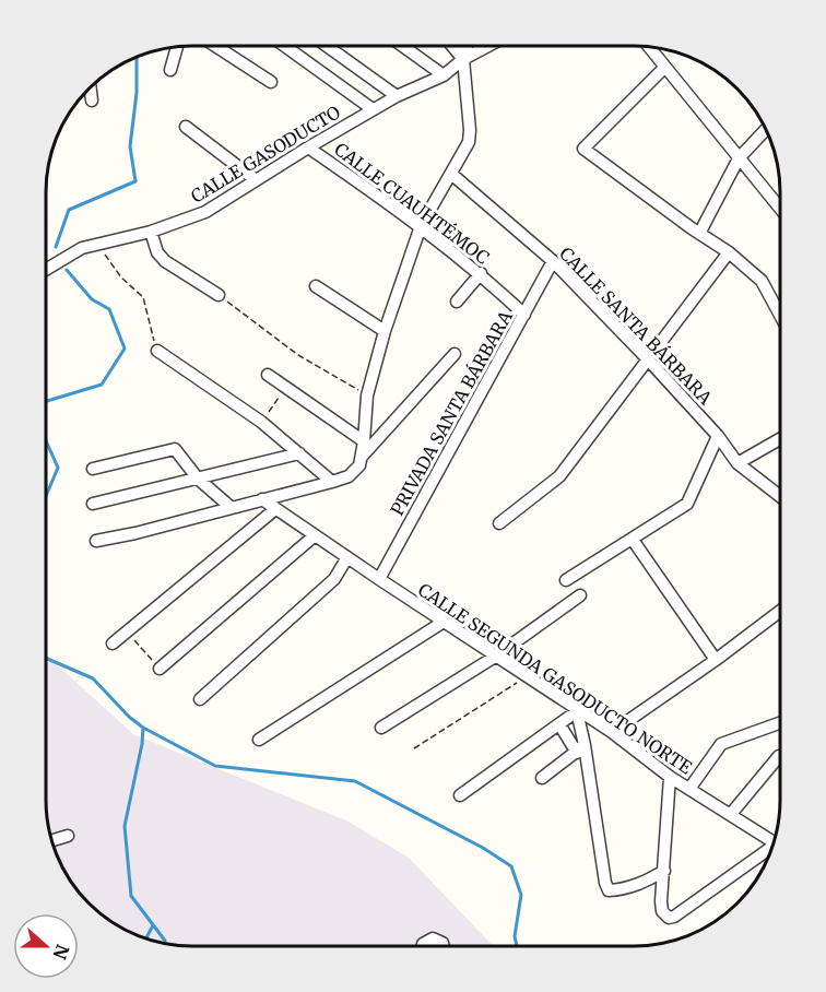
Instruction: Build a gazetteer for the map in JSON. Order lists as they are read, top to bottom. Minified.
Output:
{"streets":{"street":["CALLE GASODUCTO","CALLE CUAUHTÉMOC","CALLE SANTA BÁRBARA","PRIVADA SANTA BÁRBARA","CALLE SEGUNDA GASODUCTO NORTE"]},"crossings":[["CALLE GASODUCTO","CALLE CUAUHTÉMOC"],["CALLE CUAUHTÉMOC","PRIVADA SANTA BÁRBARA"],["CALLE SANTA BÁRBARA","PRIVADA SANTA BÁRBARA"],["PRIVADA SANTA BÁRBARA","CALLE SEGUNDA GASODUCTO NORTE"]],"north":"right"}
